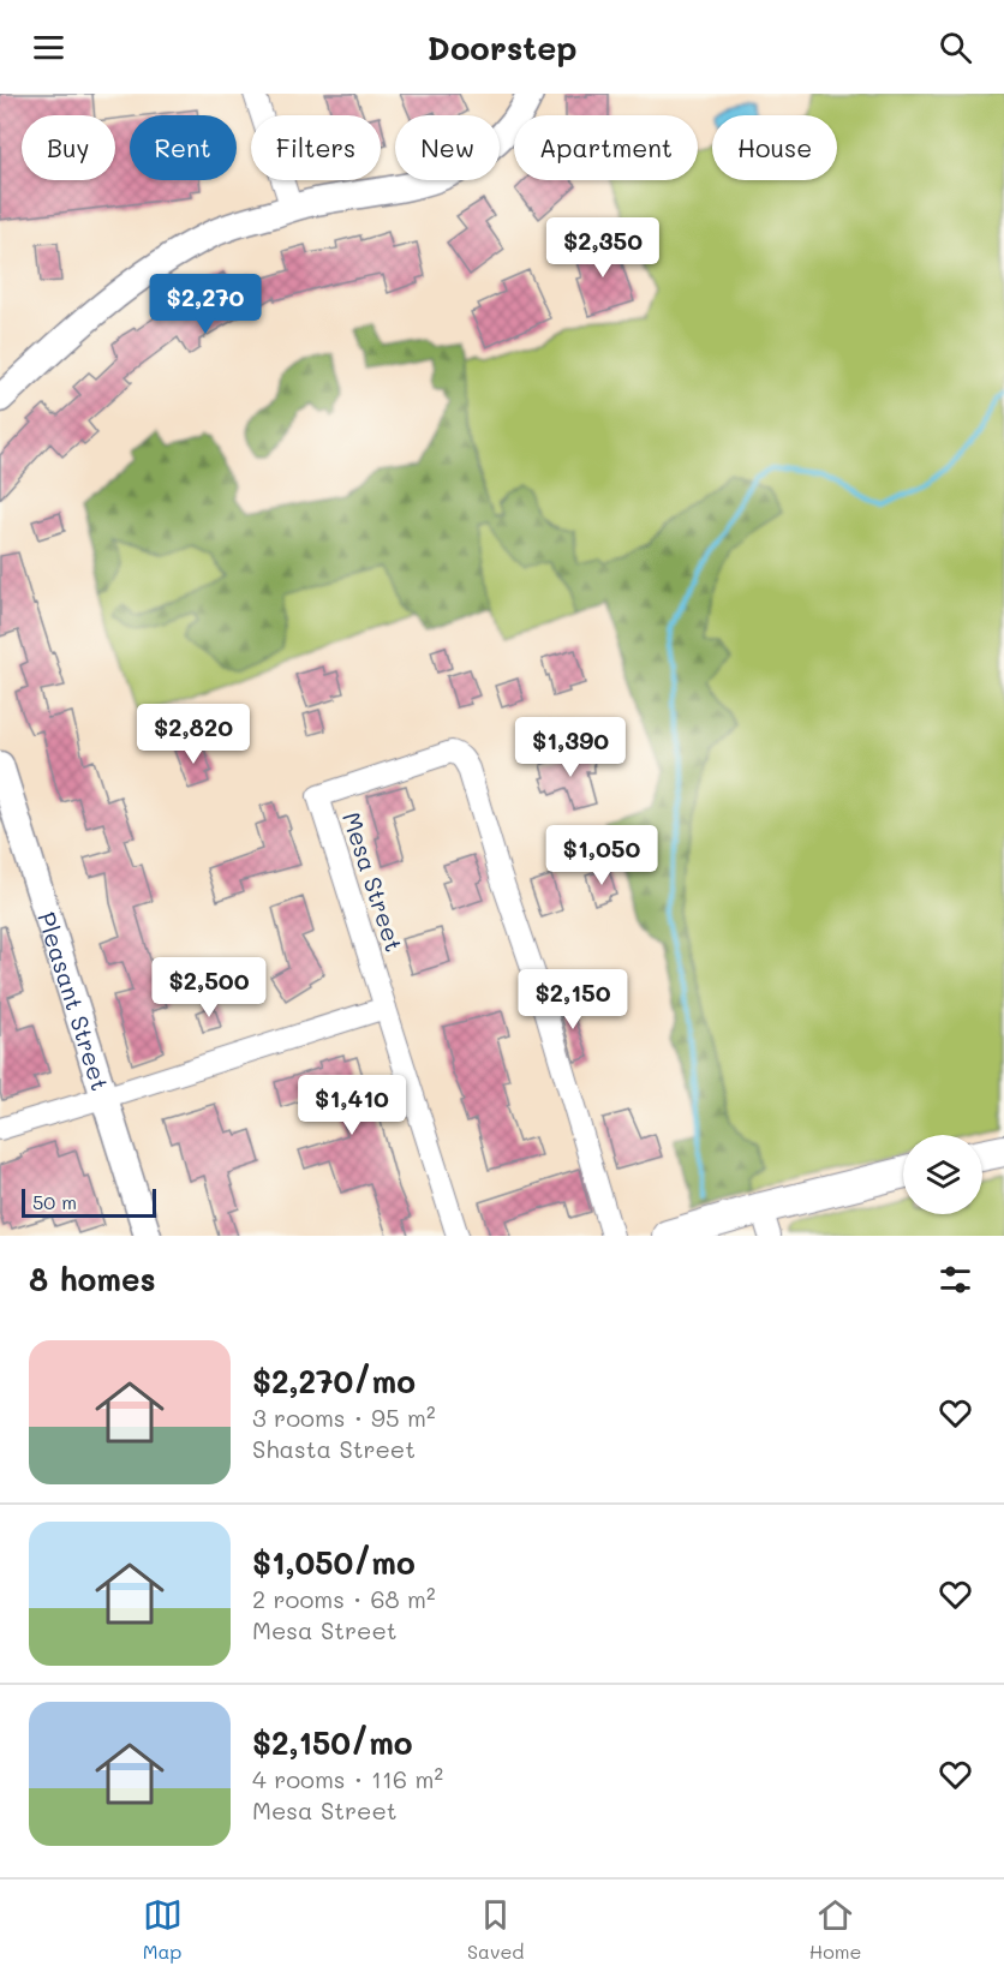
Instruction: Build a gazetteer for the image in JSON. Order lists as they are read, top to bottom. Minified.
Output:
{"streets":{"street":["Mesa Street","Pleasant Street"]},"scale_bar":"50 m","page":{"header":"Doorstep","chip":["Buy","Rent","Filters","New","Apartment","House"],"price":["$2,350","$2,270","$2,820","$1,390","$1,050","$2,500","$2,150","$1,410"],"scale":"50 m","heading":"8 homes","list":[{"name":"$2,270/mo","note":"3 rooms · 95 m² · Shasta Street"},{"name":"$1,050/mo","note":"2 rooms · 68 m² · Mesa Street"},{"name":"$2,150/mo","note":"4 rooms · 116 m² · Mesa Street"}],"tabs":["Map","Saved","Home"]}}
